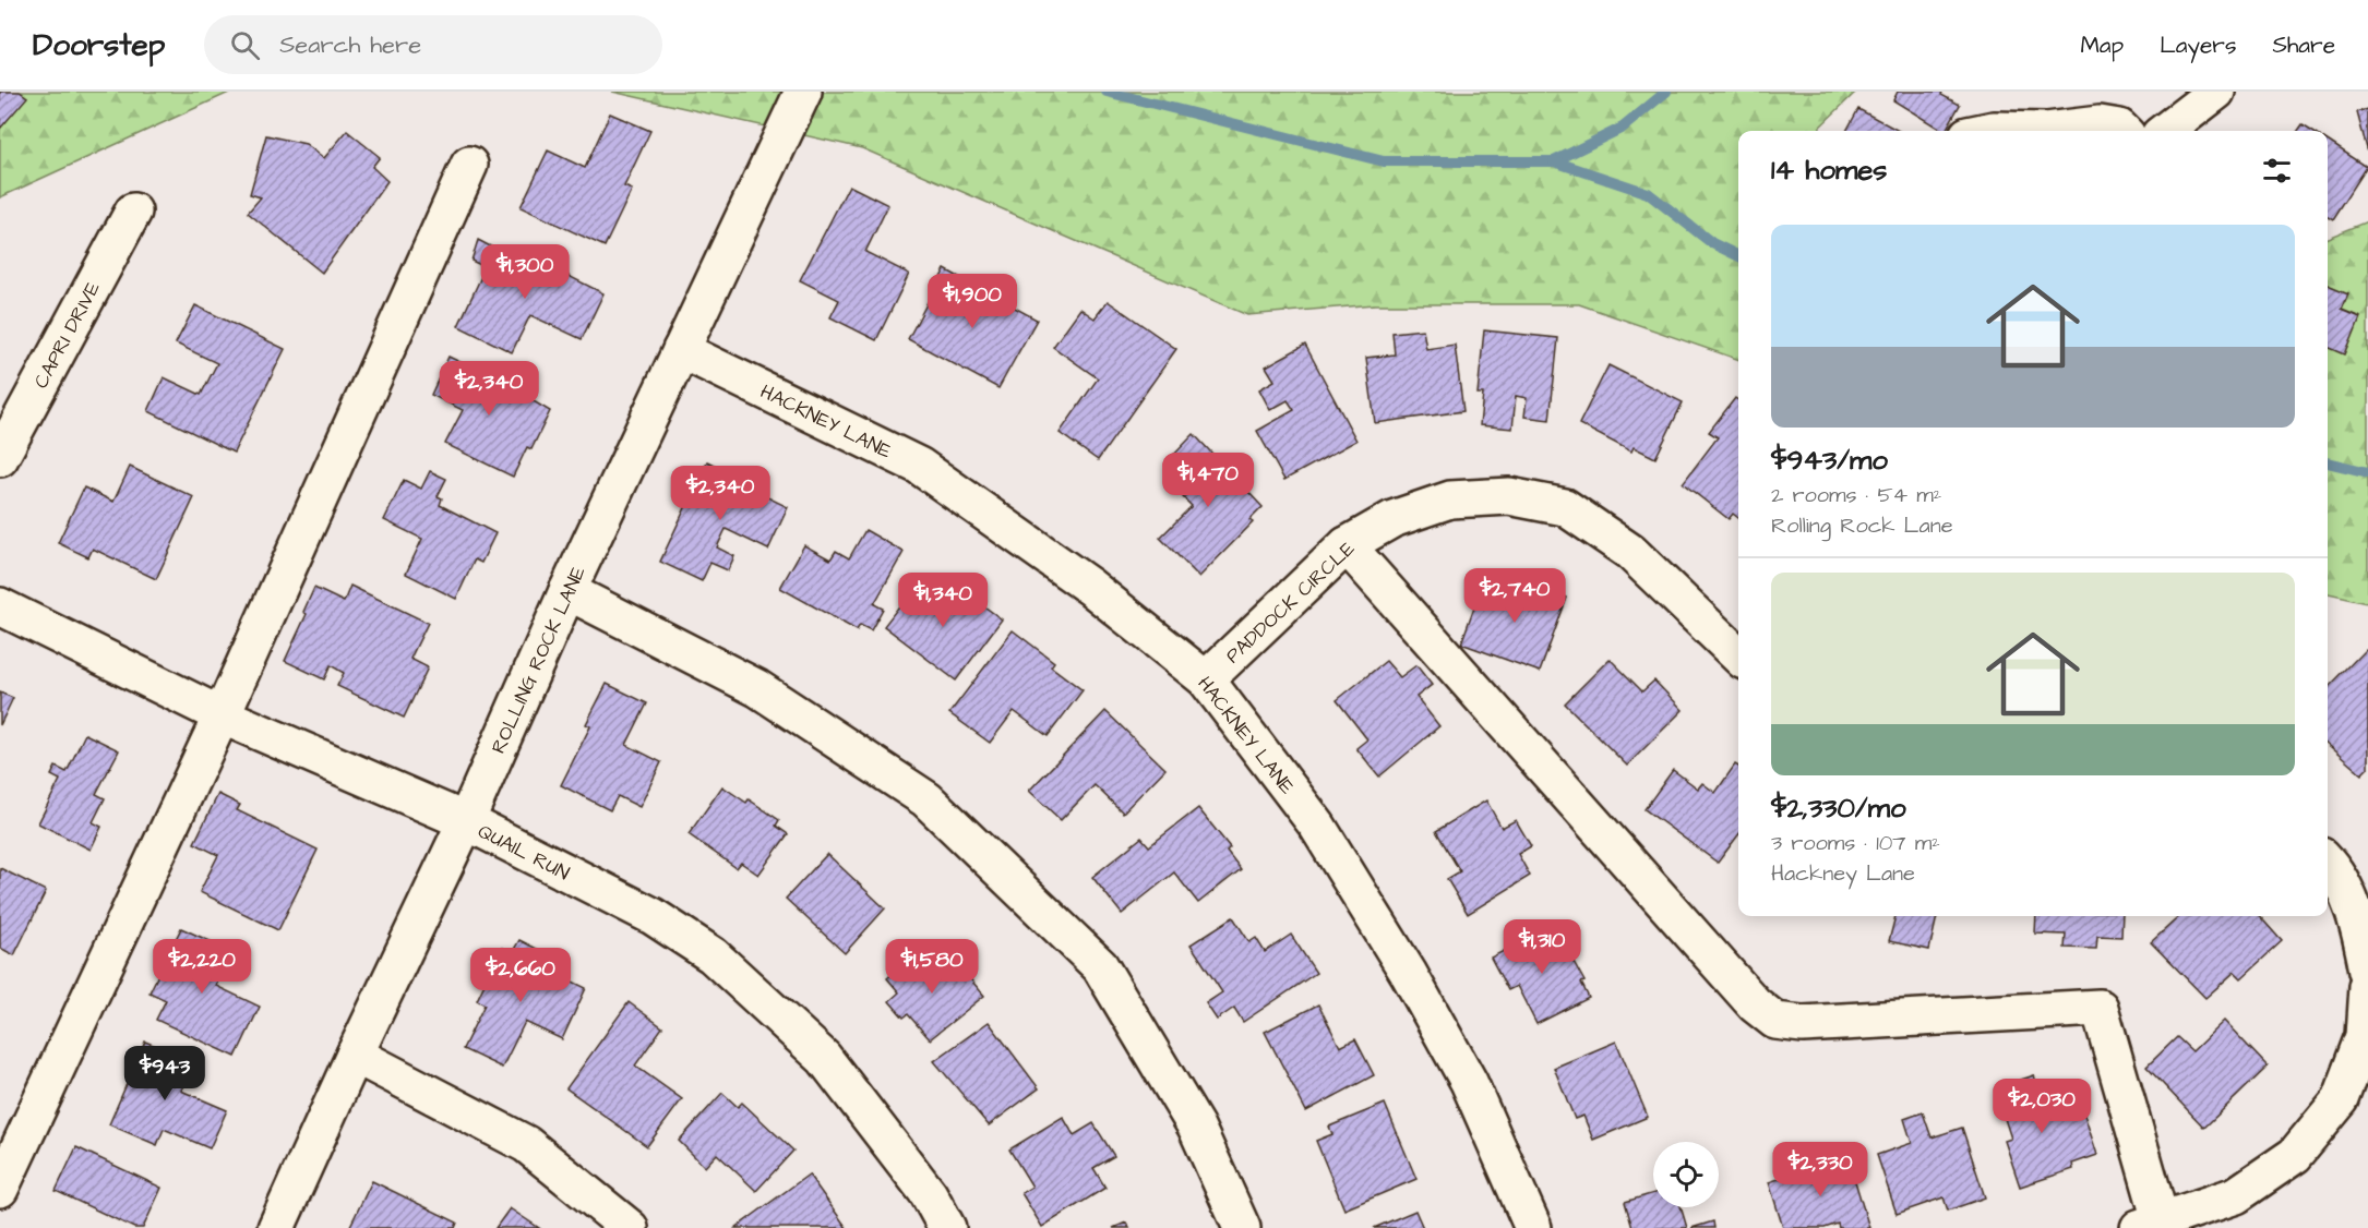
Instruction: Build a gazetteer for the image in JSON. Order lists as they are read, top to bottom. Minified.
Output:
{"streets":{"street":["CAPRI DRIVE","HACKNEY LANE","PADDOCK CIRCLE","ROLLING ROCK LANE","QUAIL RUN"]},"crossings":[["HACKNEY LANE","PADDOCK CIRCLE"],["HACKNEY LANE","ROLLING ROCK LANE"],["ROLLING ROCK LANE","QUAIL RUN"]],"page":{"header":"Doorstep","search":"Search here","nav":["Map","Layers","Share"],"heading":"14 homes","list":[{"name":"$943/mo","note":"2 rooms · 54 m² · Rolling Rock Lane"},{"name":"$2,330/mo","note":"3 rooms · 107 m² · Hackney Lane"}],"price":["$1,300","$1,900","$2,340","$1,470","$2,340","$2,740","$1,340","$1,310","$2,220","$1,580","$2,660","$943","$2,030","$2,330"]}}
